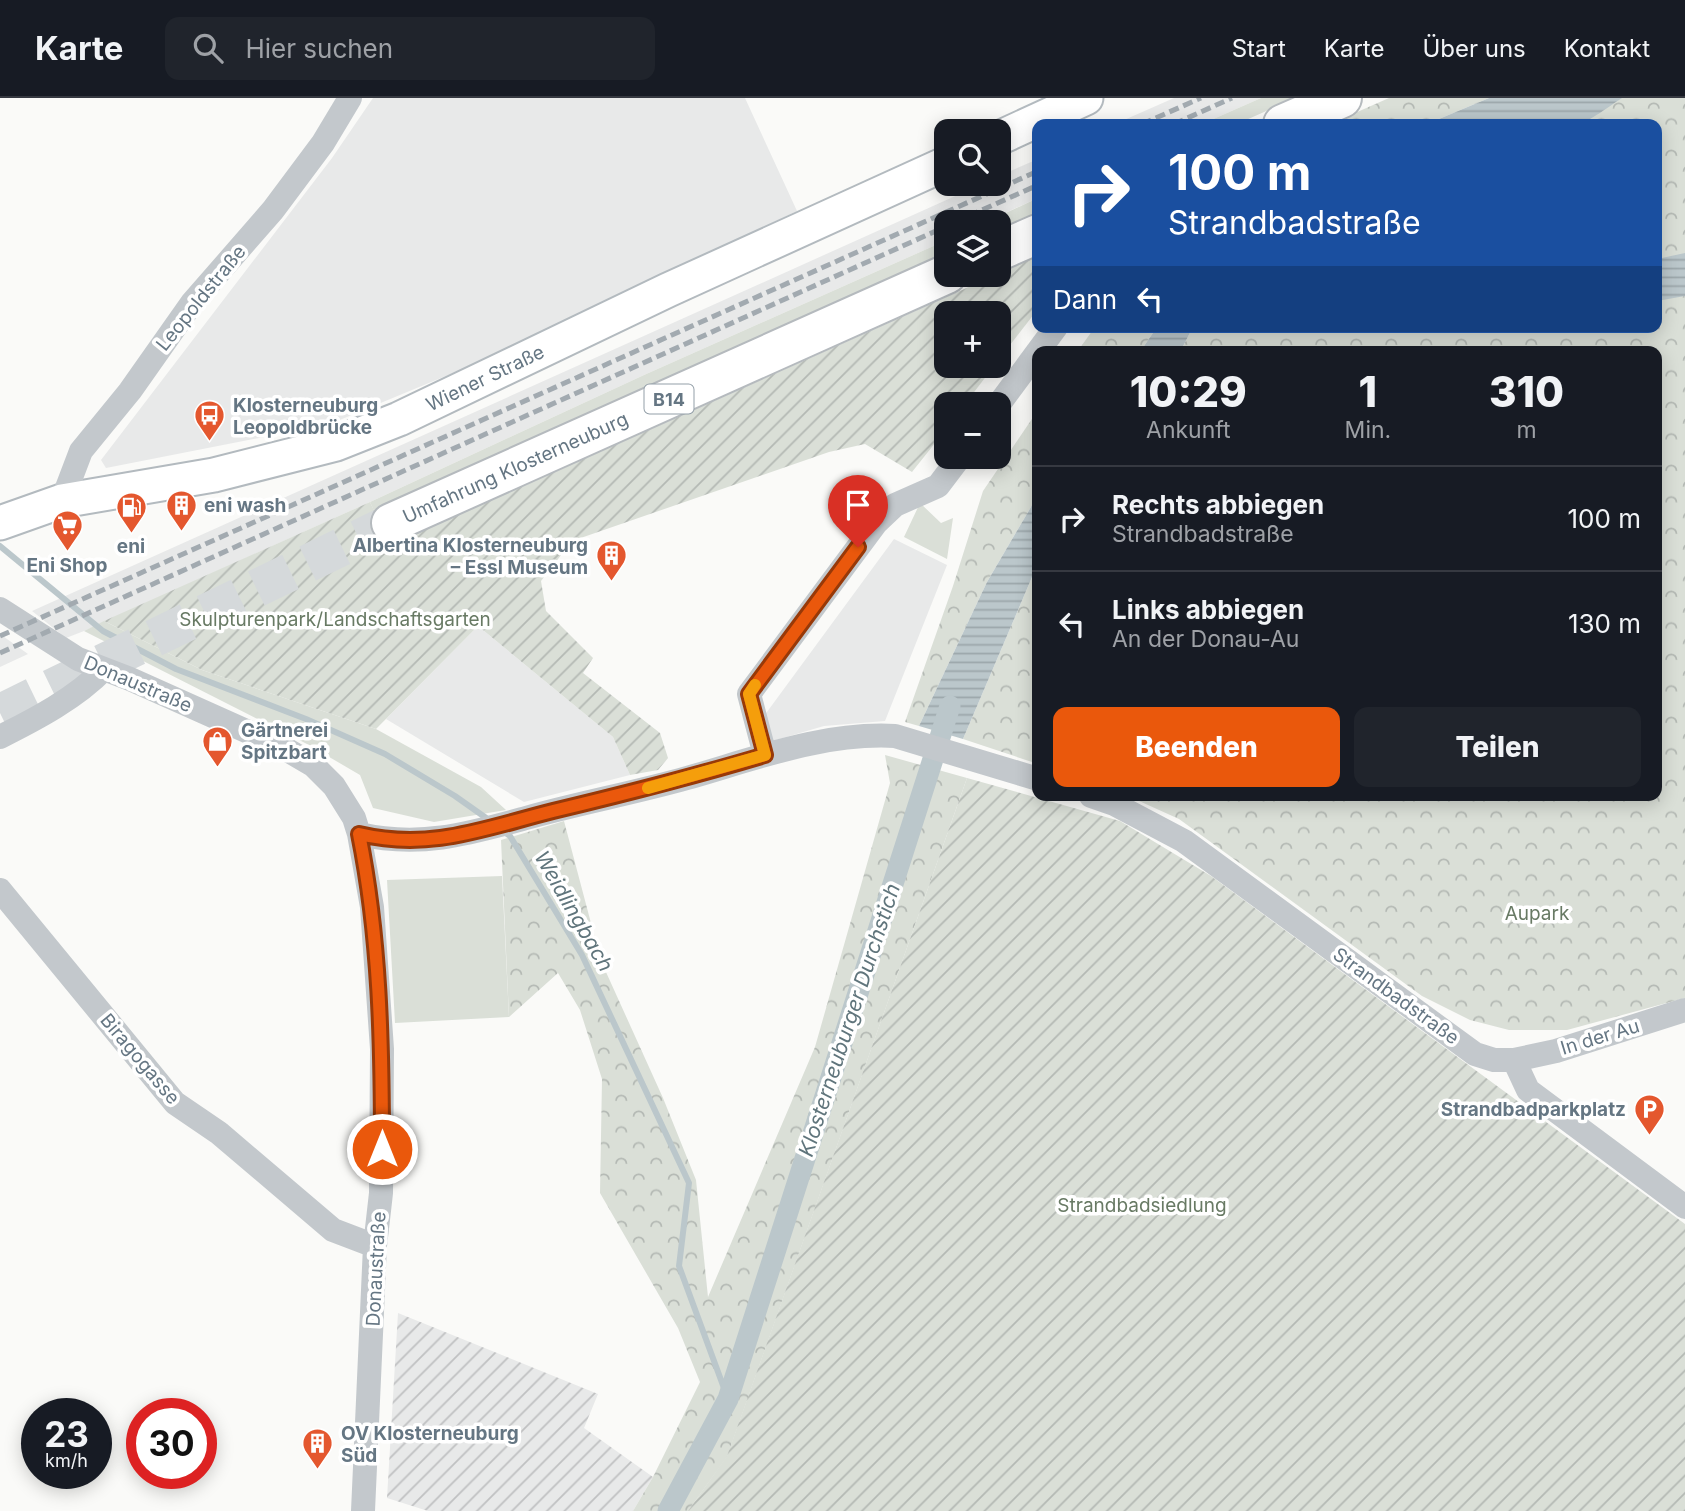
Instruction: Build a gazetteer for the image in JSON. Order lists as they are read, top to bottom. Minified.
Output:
{"streets":{"main road":["B14","Umfahrung Klosterneuburg"],"street":["Leopoldstraße","Wiener Straße","Donaustraße","Strandbadstraße","In der Au","Biragogasse"]},"crossings":[["Leopoldstraße","Wiener Straße"],["Donaustraße","Biragogasse"],["Strandbadstraße","In der Au"]],"water":["Weidlingbach","Klosterneuburger Durchstich"],"parks":["Skulpturenpark/Landschaftsgarten","Aupark","Strandbadsiedlung"],"places":{"bus stop":["Klosterneuburg Leopoldbrücke"],"building":["eni wash","Albertina Klosterneuburg – Essl Museum","OV Klosterneuburg Süd"],"fuel station":["eni"],"supermarket":["Eni Shop"],"shop":["Gärtnerei Spitzbart"],"parking":["Strandbadparkplatz"]},"page":{"header":"Karte","search":"Hier suchen","nav":["Start","Karte","Über uns","Kontakt"],"map_buttons":["+","−"],"turn":["100 m","Strandbadstraße"],"then":"Dann","eta":["10:29","Ankunft","1","Min.","310","m"],"list":[{"name":"Rechts abbiegen","note":"Strandbadstraße","value":"100 m"},{"name":"Links abbiegen","note":"An der Donau-Au","value":"130 m"}],"buttons":["Beenden","Teilen"],"speed":"23 km/h","limit":"30"}}
